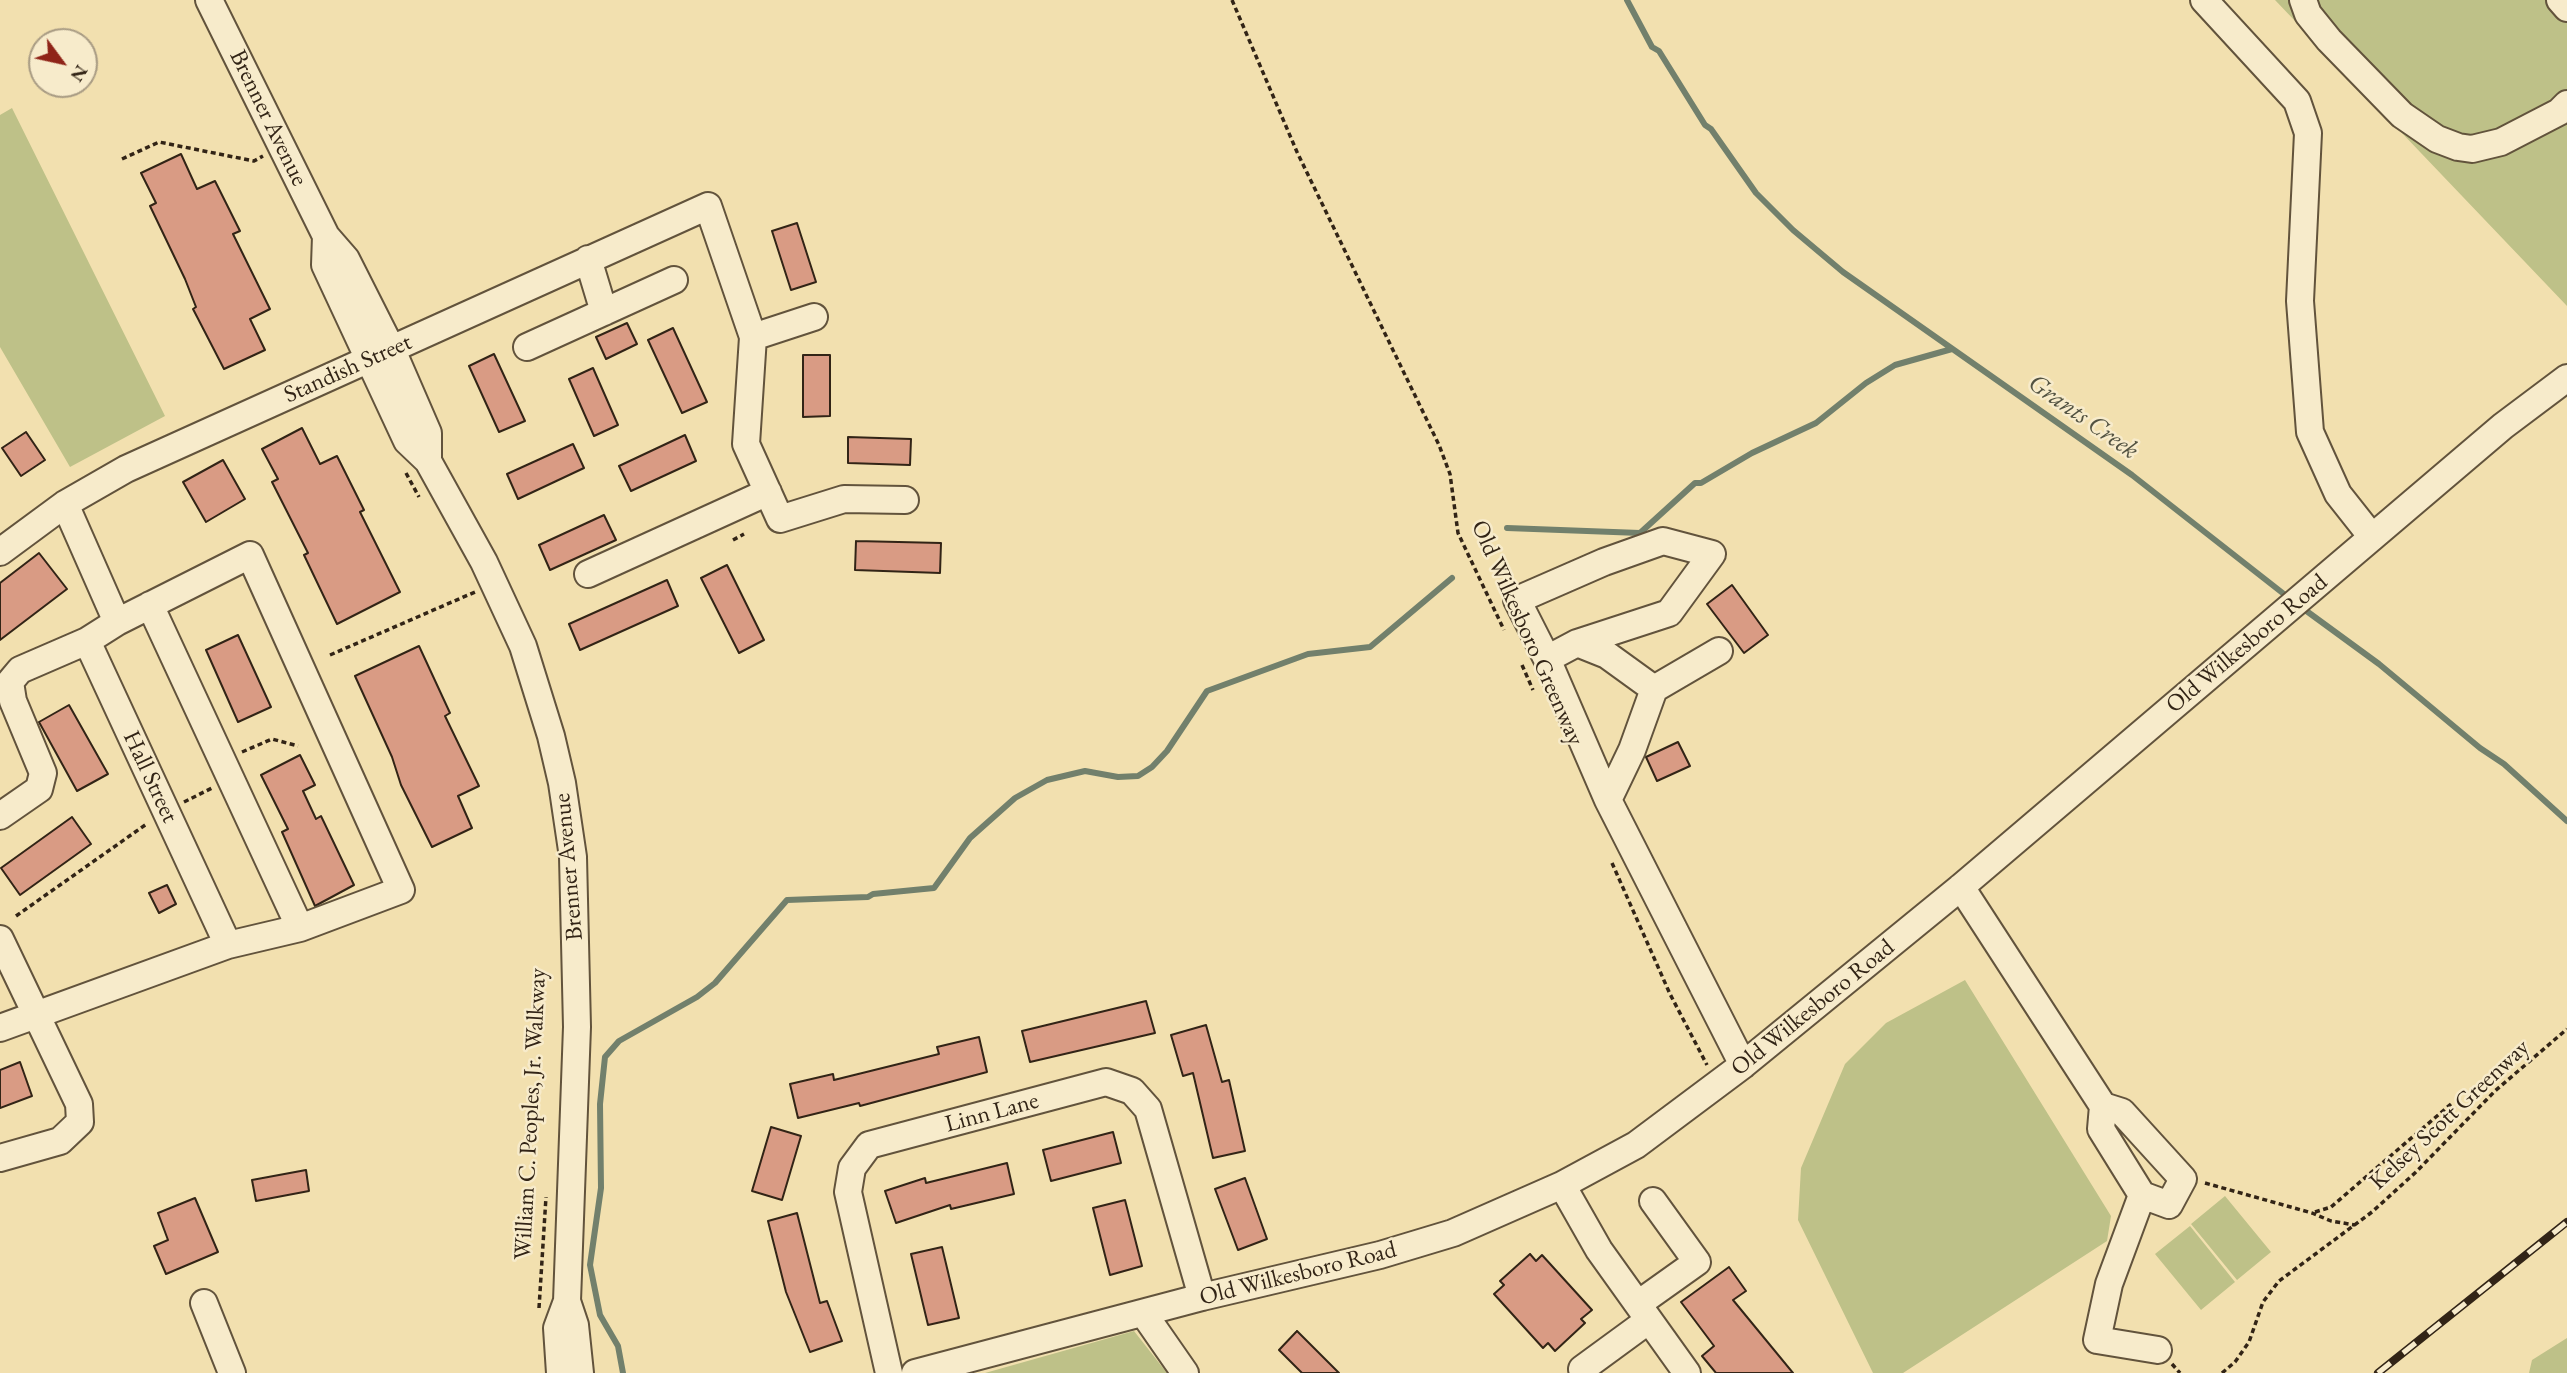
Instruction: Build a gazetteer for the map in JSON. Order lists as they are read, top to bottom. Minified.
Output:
{"streets":{"street":["Brenner Avenue","Standish Street","Old Wilkesboro Road","Hall Street","Linn Lane"],"path":["Old Wilkesboro Greenway","William C. Peoples, Jr. Walkway","Kelsey Scott Greenway"]},"crossings":[["Brenner Avenue","Standish Street"],["Old Wilkesboro Road","Linn Lane"]],"water":["Grants Creek"],"north":"bottom right"}
